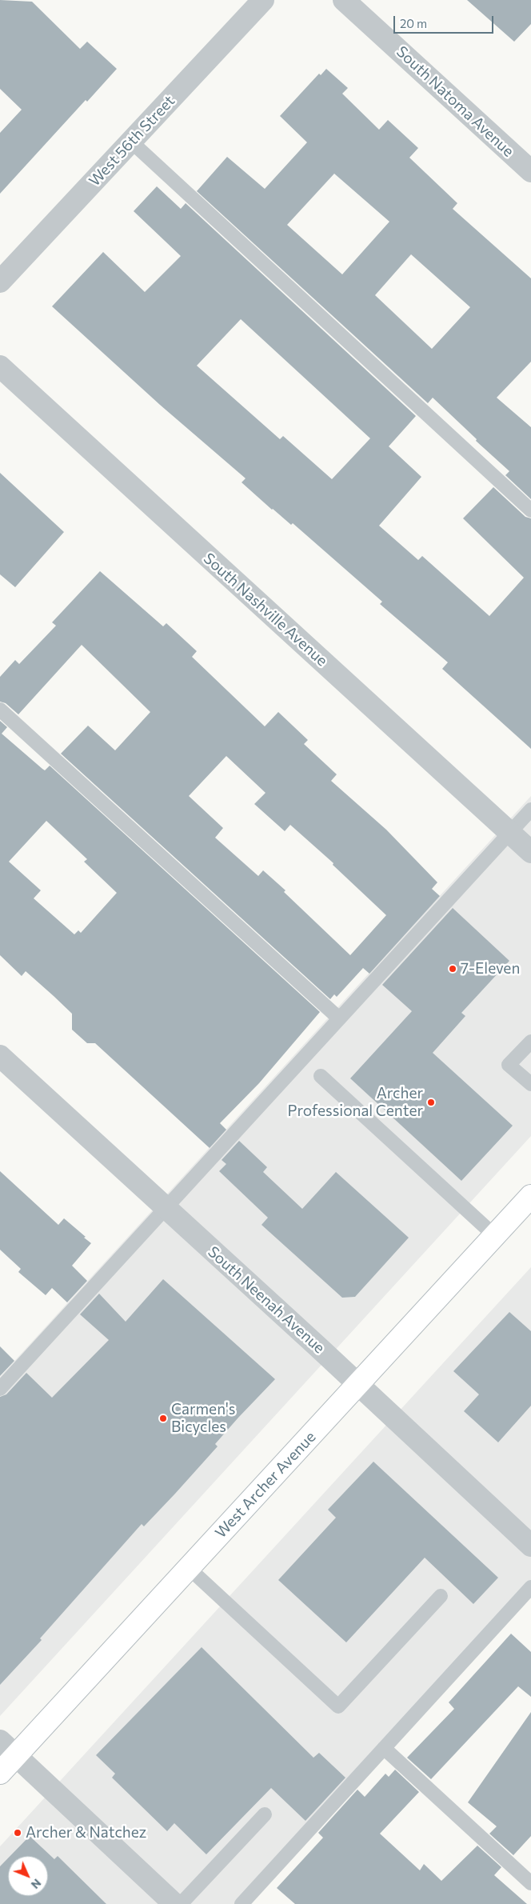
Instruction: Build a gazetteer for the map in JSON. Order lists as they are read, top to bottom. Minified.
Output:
{"streets":{"main road":["West Archer Avenue"],"street":["South Natoma Avenue","West 56th Street","South Nashville Avenue","South Neenah Avenue"]},"crossings":[["South Neenah Avenue","West Archer Avenue"]],"places":["7-Eleven","Archer Professional Center","Carmen's Bicycles","Archer & Natchez"],"scale_bar":"20 m","north":"bottom right"}
